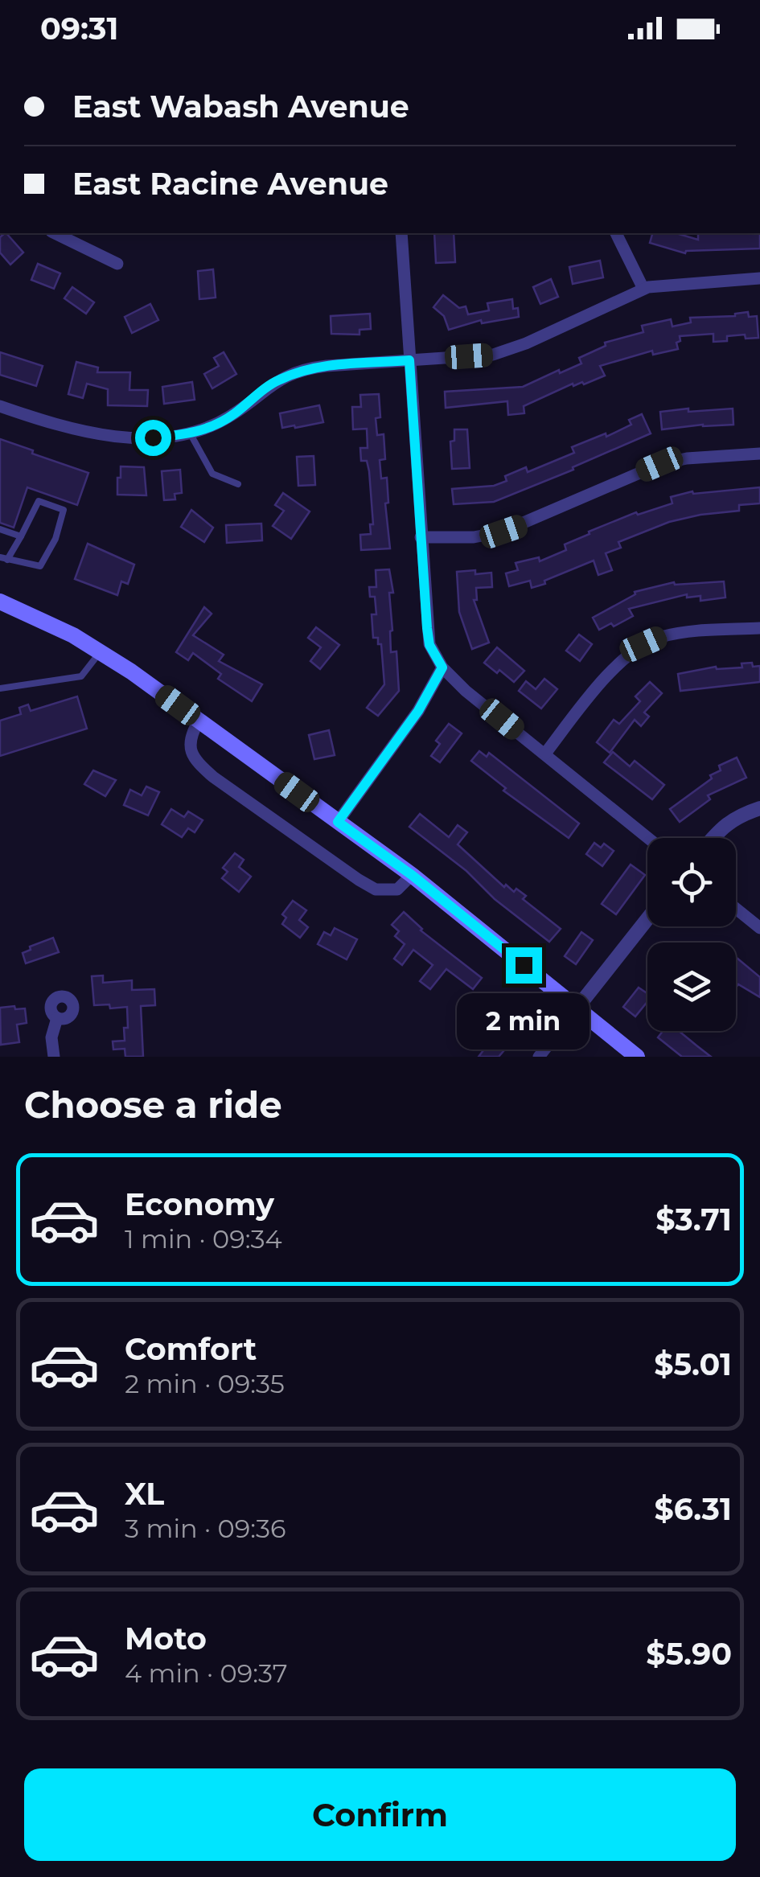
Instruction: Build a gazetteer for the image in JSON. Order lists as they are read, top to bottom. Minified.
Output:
{"page":{"status":"09:31","banner":["East Wabash Avenue","East Racine Avenue"],"bubble":"2 min","heading":"Choose a ride","list":[{"name":"Economy","note":"1 min · 09:34","value":"$3.71"},{"name":"Comfort","note":"2 min · 09:35","value":"$5.01"},{"name":"XL","note":"3 min · 09:36","value":"$6.31"},{"name":"Moto","note":"4 min · 09:37","value":"$5.90"}],"buttons":"Confirm"}}
